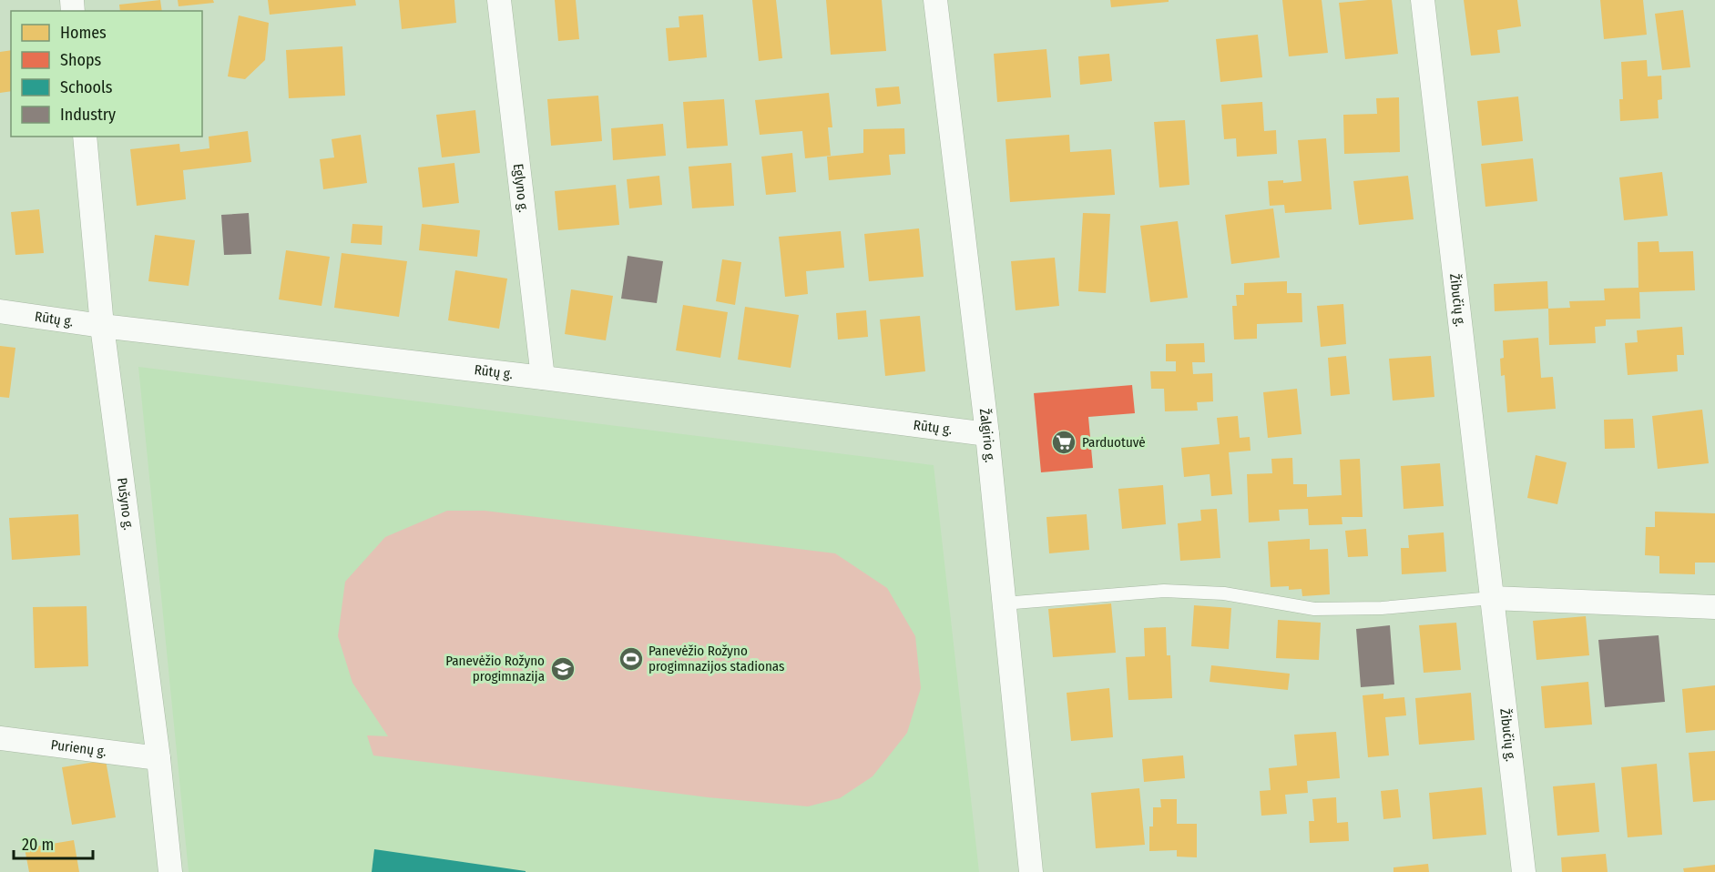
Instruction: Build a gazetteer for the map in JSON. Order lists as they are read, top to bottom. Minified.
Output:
{"streets":{"street":["Eglyno g.","Žibučių g.","Rūtų g.","Žalgirio g.","Pušyno g.","Purienų g."]},"crossings":[["Eglyno g.","Rūtų g."],["Rūtų g.","Žalgirio g."],["Rūtų g.","Pušyno g."],["Pušyno g.","Purienų g."]],"places":{"supermarket":["Parduotuvė"],"sports":["Panevėžio Rožyno progimnazijos stadionas"],"school or university":["Panevėžio Rožyno progimnazija"]},"legend":["Homes","Shops","Schools","Industry"],"scale_bar":"20 m"}
